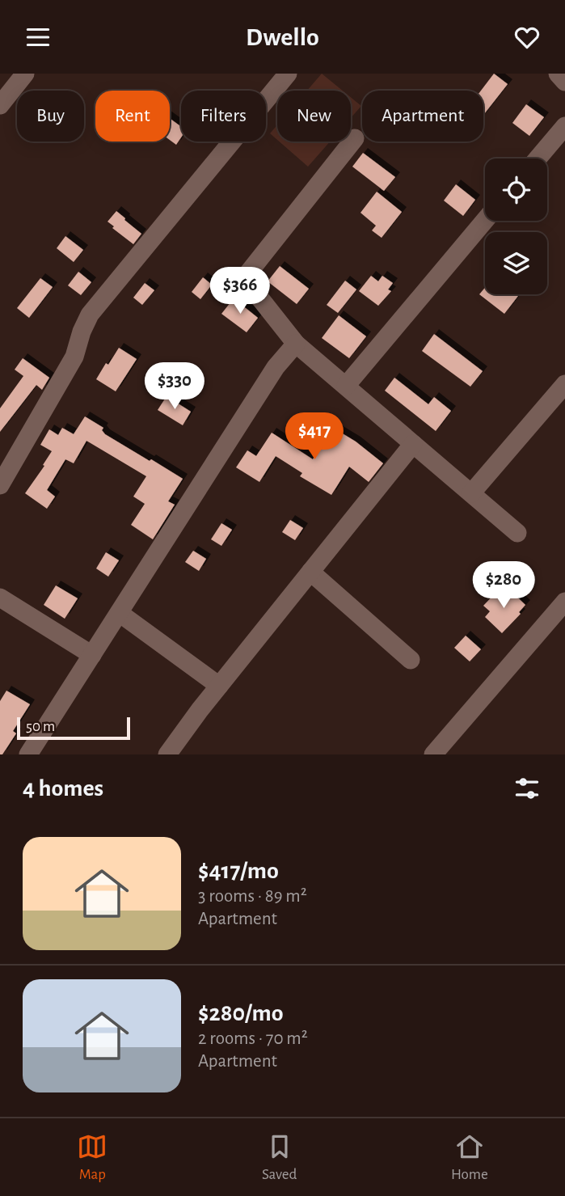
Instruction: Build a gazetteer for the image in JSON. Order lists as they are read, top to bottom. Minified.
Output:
{"scale_bar":"50 m","page":{"header":"Dwello","chip":["Buy","Rent","Filters","New","Apartment"],"price":["$366","$330","$417","$280"],"scale":"50 m","heading":"4 homes","list":[{"name":"$417/mo","note":"3 rooms · 89 m² · Apartment"},{"name":"$280/mo","note":"2 rooms · 70 m² · Apartment"}],"tabs":["Map","Saved","Home"]}}
